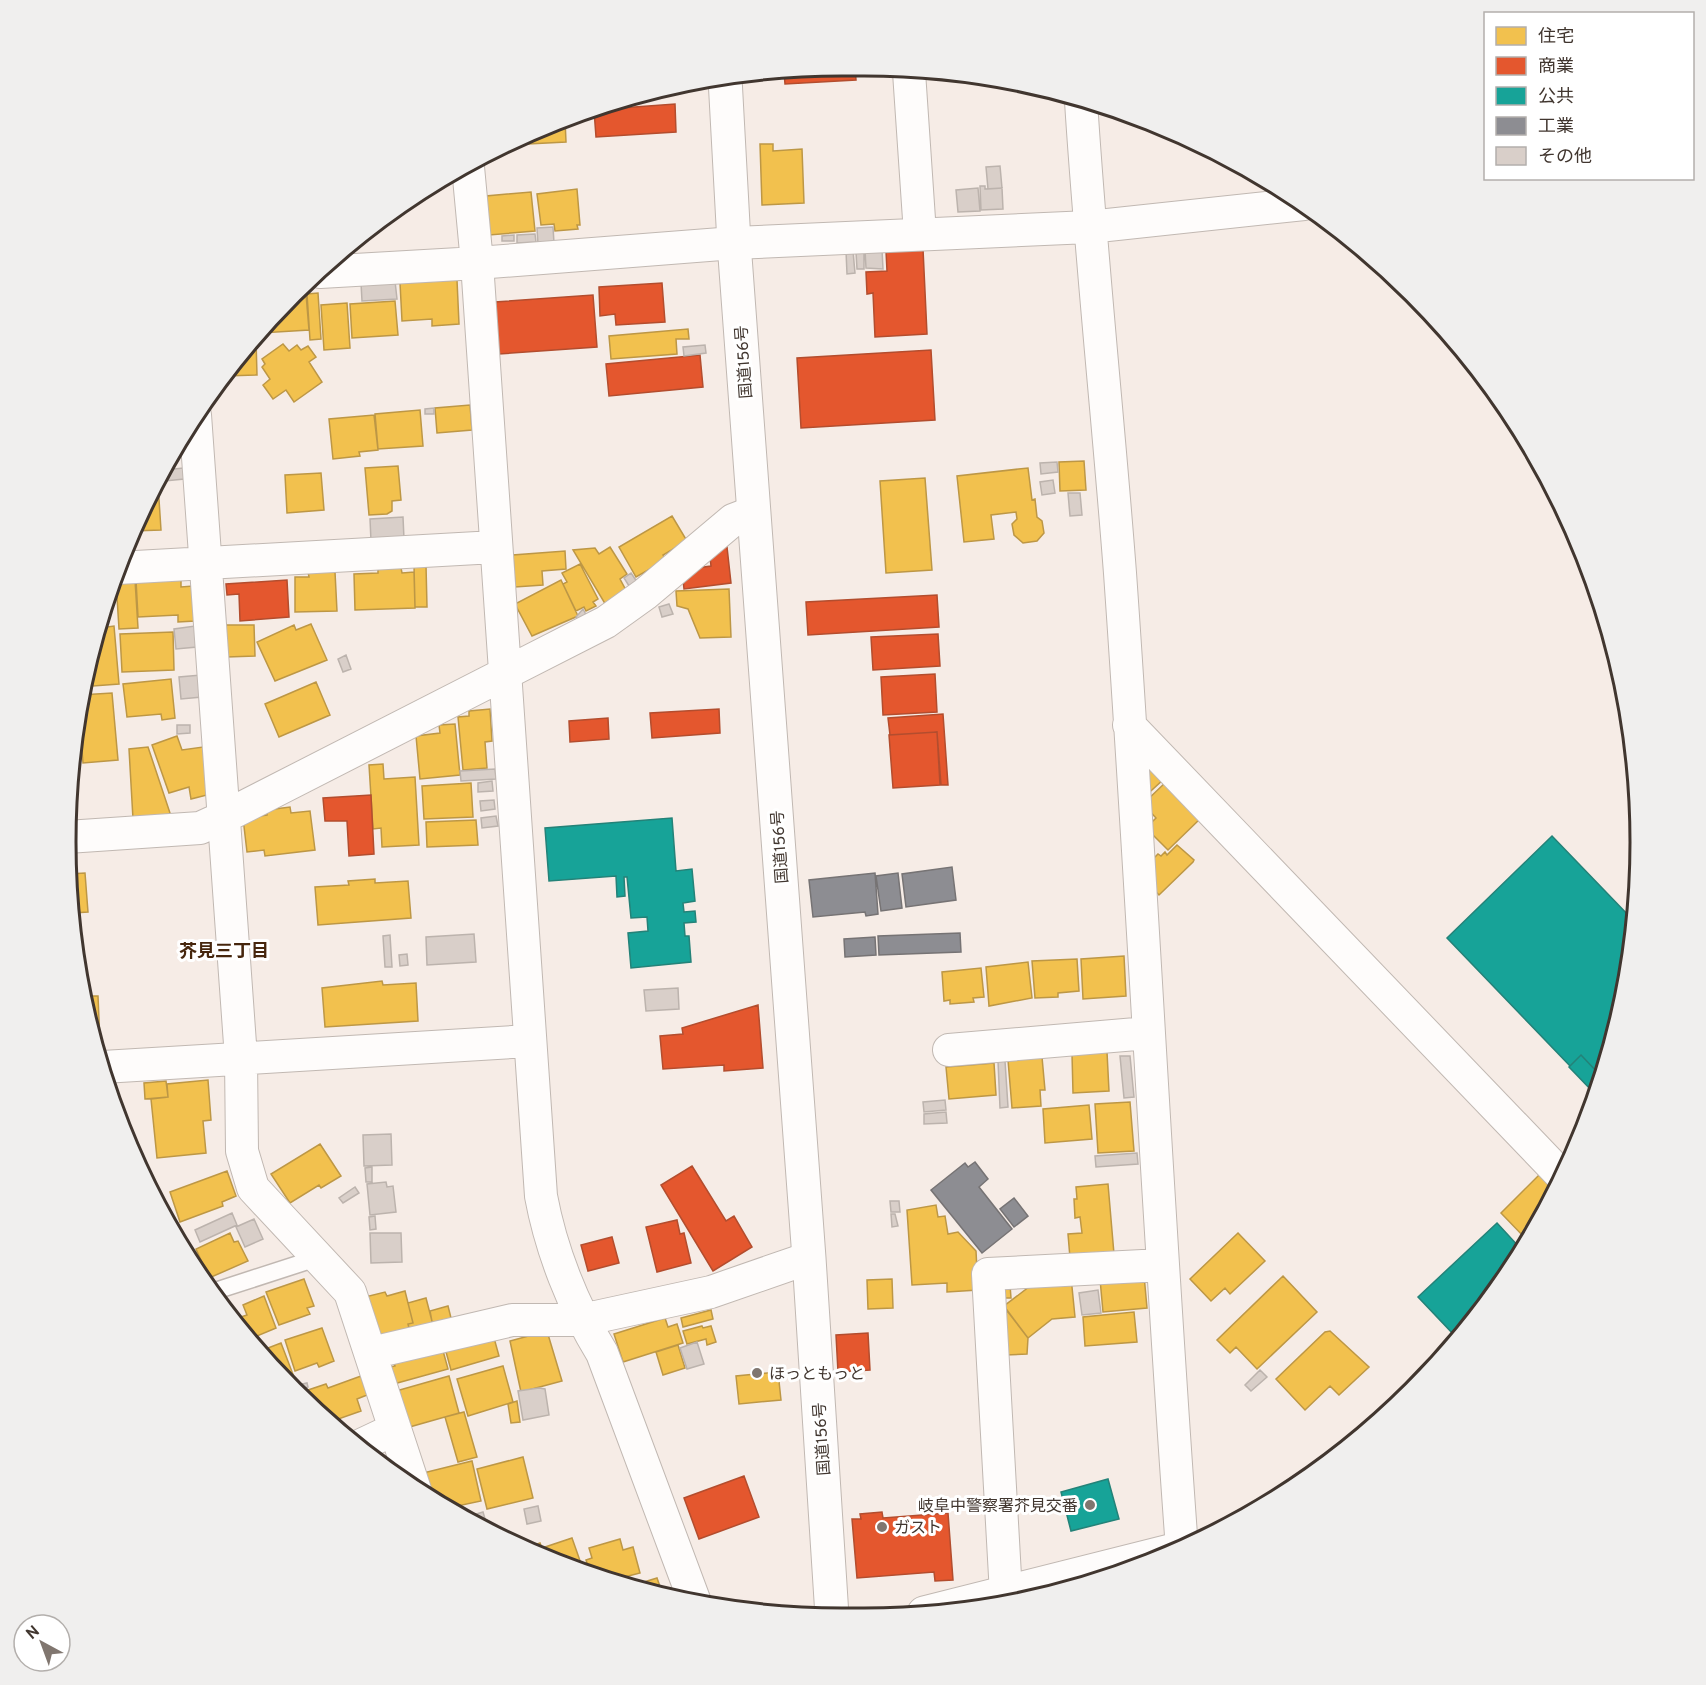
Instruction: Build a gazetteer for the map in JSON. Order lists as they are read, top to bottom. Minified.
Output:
{"streets":{"main road":["国道156号"]},"districts":["芥見三丁目"],"places":["ほっともっと","岐阜中警察署芥見交番","ガスト"],"legend":["住宅","商業","公共","工業","その他"],"north":"top left"}
